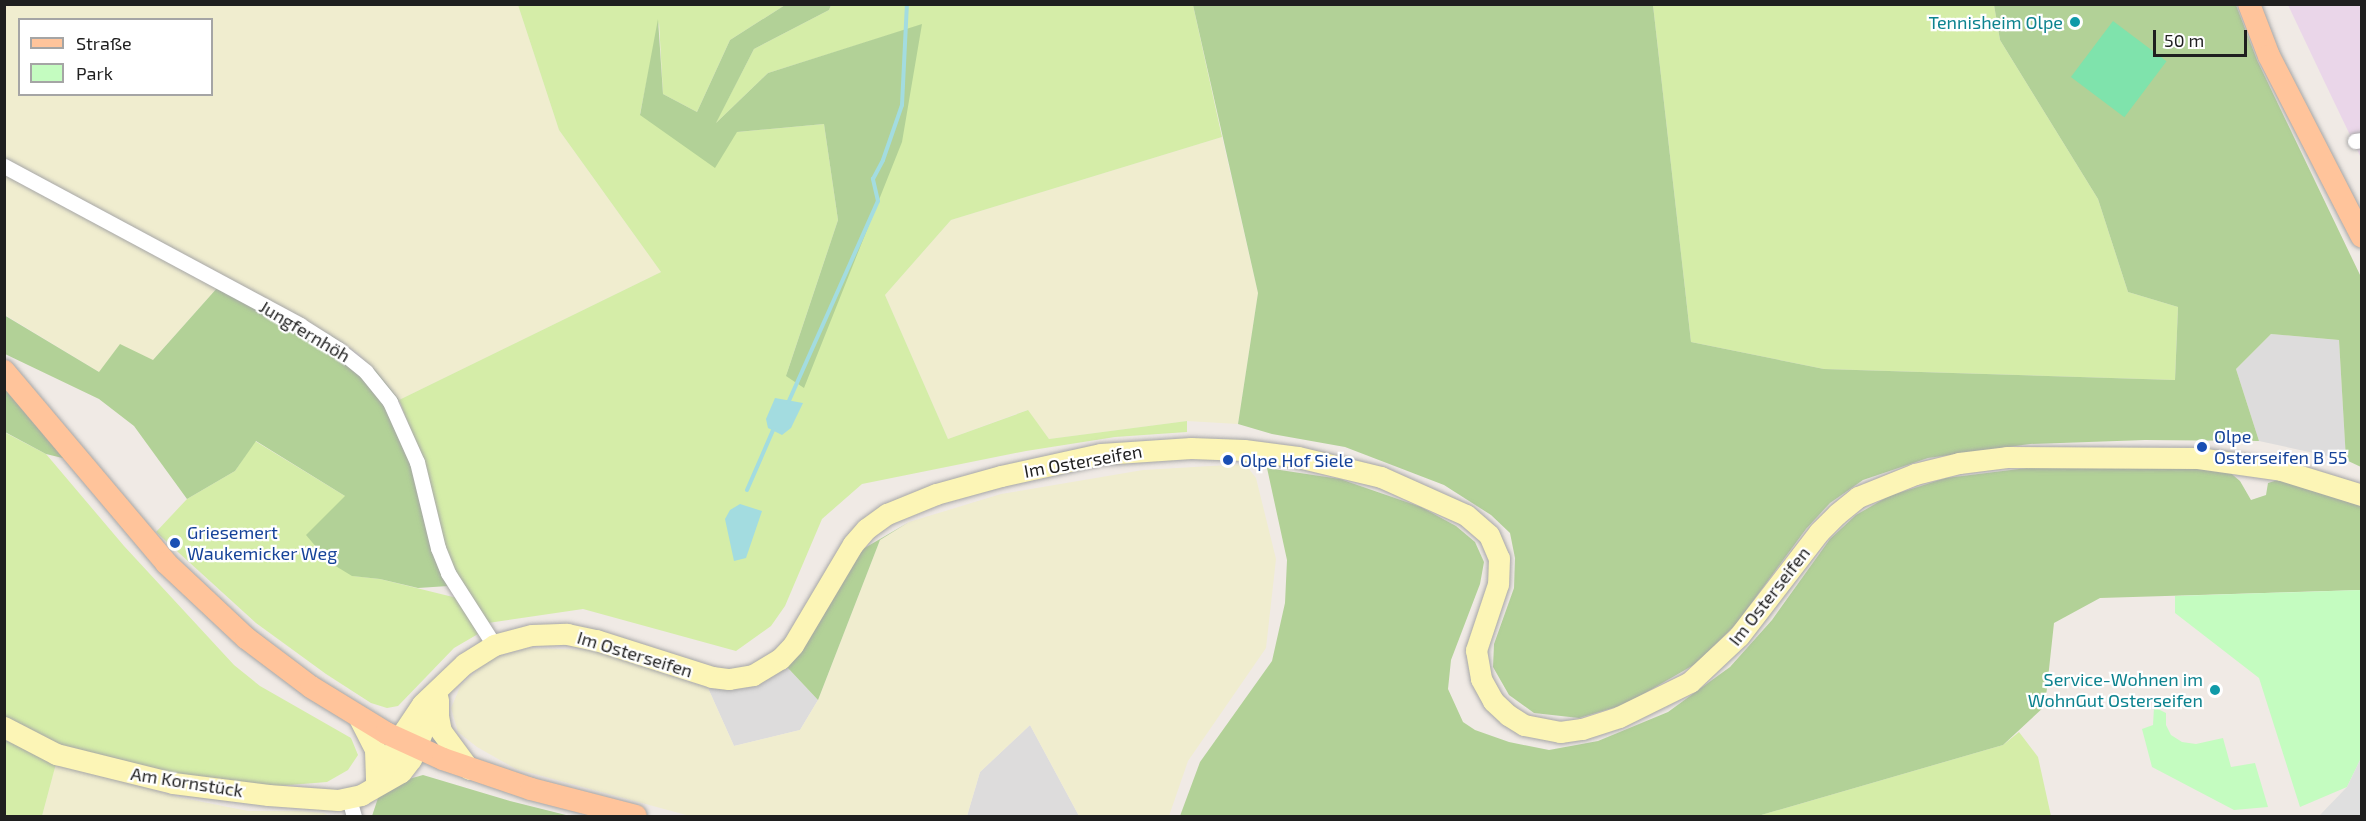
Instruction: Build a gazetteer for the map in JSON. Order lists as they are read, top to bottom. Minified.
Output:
{"streets":{"street":["Jungfernhöh","Im Osterseifen","Am Kornstück"]},"crossings":[["Jungfernhöh","Im Osterseifen"],["Im Osterseifen","Am Kornstück"]],"places":["Tennisheim Olpe","Olpe Osterseifen B 55","Olpe Hof Siele","Griesemert Waukemicker Weg","Service-Wohnen im WohnGut Osterseifen"],"legend":["Straße","Park"],"scale_bar":"50 m"}
